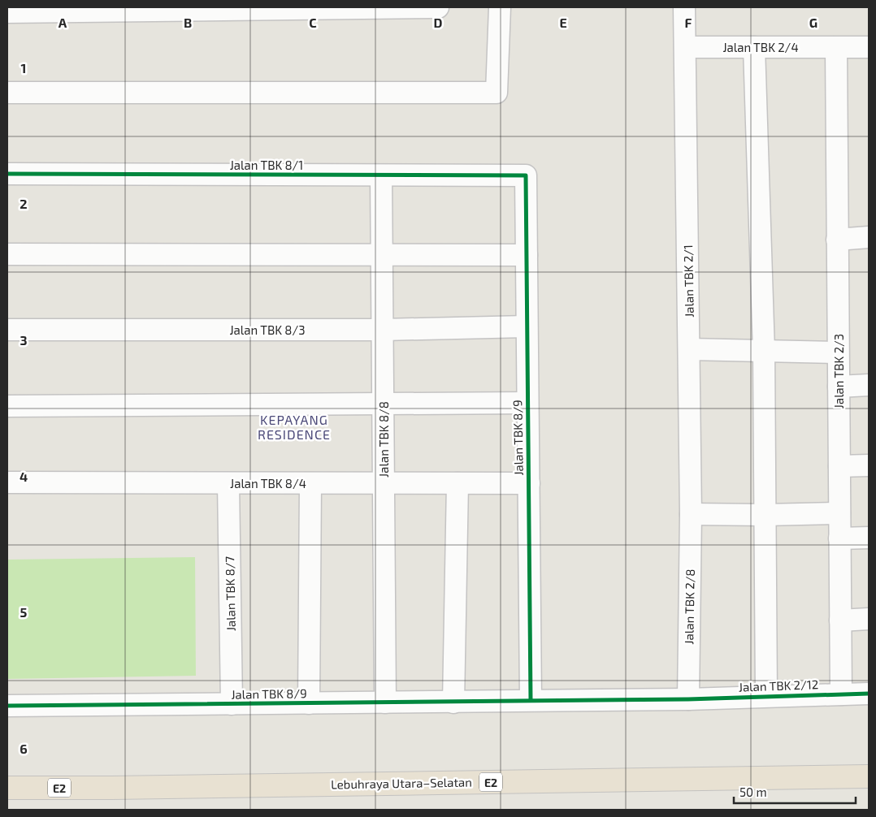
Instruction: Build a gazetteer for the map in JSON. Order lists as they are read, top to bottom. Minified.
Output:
{"streets":{"highway":["E2","Lebuhraya Utara–Selatan"],"street":["Jalan TBK 2/4","Jalan TBK 8/1","Jalan TBK 2/1","Jalan TBK 8/3","Jalan TBK 2/3","Jalan TBK 8/9","Jalan TBK 8/8","Jalan TBK 8/4","Jalan TBK 8/7","Jalan TBK 2/8","Jalan TBK 2/12"]},"crossings":[["Jalan TBK 2/4","Jalan TBK 2/1"],["Jalan TBK 2/4","Jalan TBK 2/3"],["Jalan TBK 8/1","Jalan TBK 8/9"],["Jalan TBK 8/1","Jalan TBK 8/8"],["Jalan TBK 2/1","Jalan TBK 2/8"],["Jalan TBK 8/3","Jalan TBK 8/9"],["Jalan TBK 8/3","Jalan TBK 8/8"],["Jalan TBK 2/3","Jalan TBK 2/12"],["Jalan TBK 8/9","Jalan TBK 8/8"],["Jalan TBK 8/9","Jalan TBK 8/4"],["Jalan TBK 8/9","Jalan TBK 8/7"],["Jalan TBK 8/9","Jalan TBK 2/8"],["Jalan TBK 8/9","Jalan TBK 2/12"],["Jalan TBK 8/8","Jalan TBK 8/4"],["Jalan TBK 8/4","Jalan TBK 8/7"],["Jalan TBK 2/8","Jalan TBK 2/12"]],"districts":["KEPAYANG RESIDENCE"],"scale_bar":"50 m","grid":{"columns":["A","B","C","D","E","F","G"],"rows":["1","2","3","4","5","6"]}}
